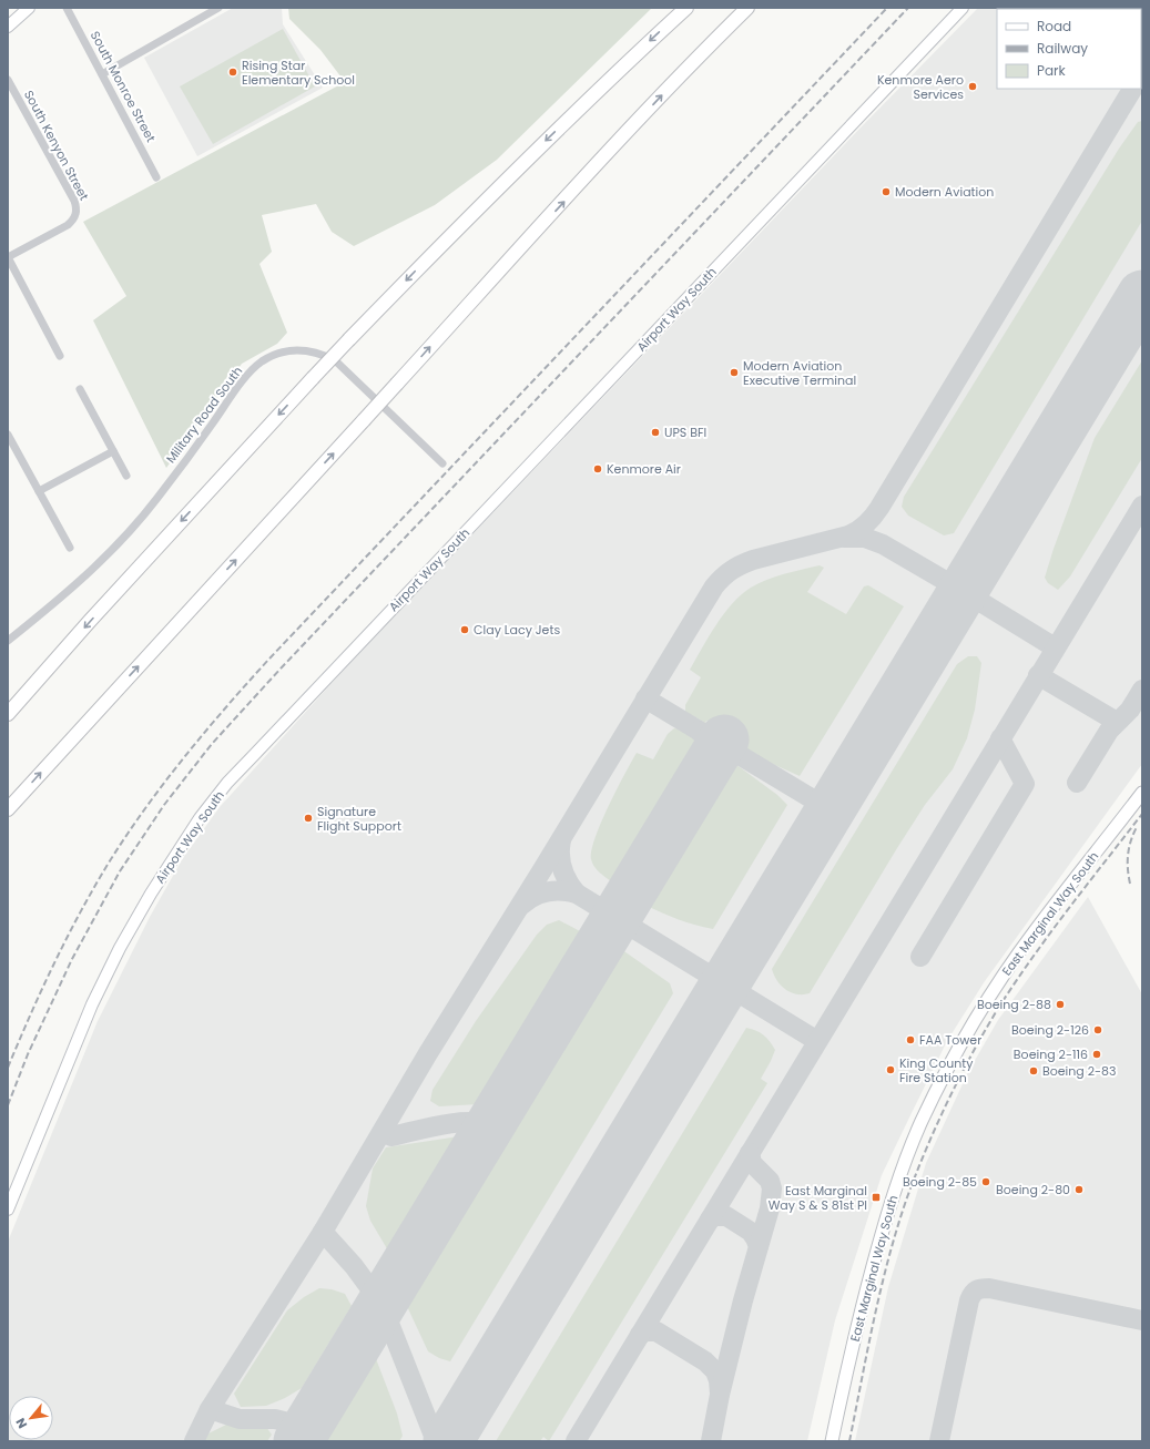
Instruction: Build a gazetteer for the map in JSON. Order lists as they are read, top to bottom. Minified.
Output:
{"streets":{"main road":["Airport Way South","East Marginal Way South"],"street":["South Monroe Street","South Kenyon Street","Military Road South"]},"places":{"other":["Rising Star Elementary School","Kenmore Aero Services","Modern Aviation","Modern Aviation Executive Terminal","UPS BFI","Kenmore Air","Clay Lacy Jets","Signature Flight Support","Boeing 2-88","Boeing 2-126","FAA Tower","Boeing 2-116","King County Fire Station","Boeing 2-83","Boeing 2-85","Boeing 2-80"],"transit":["East Marginal Way S & S 81st Pl"]},"legend":["Road","Railway","Park"],"north":"bottom left"}
